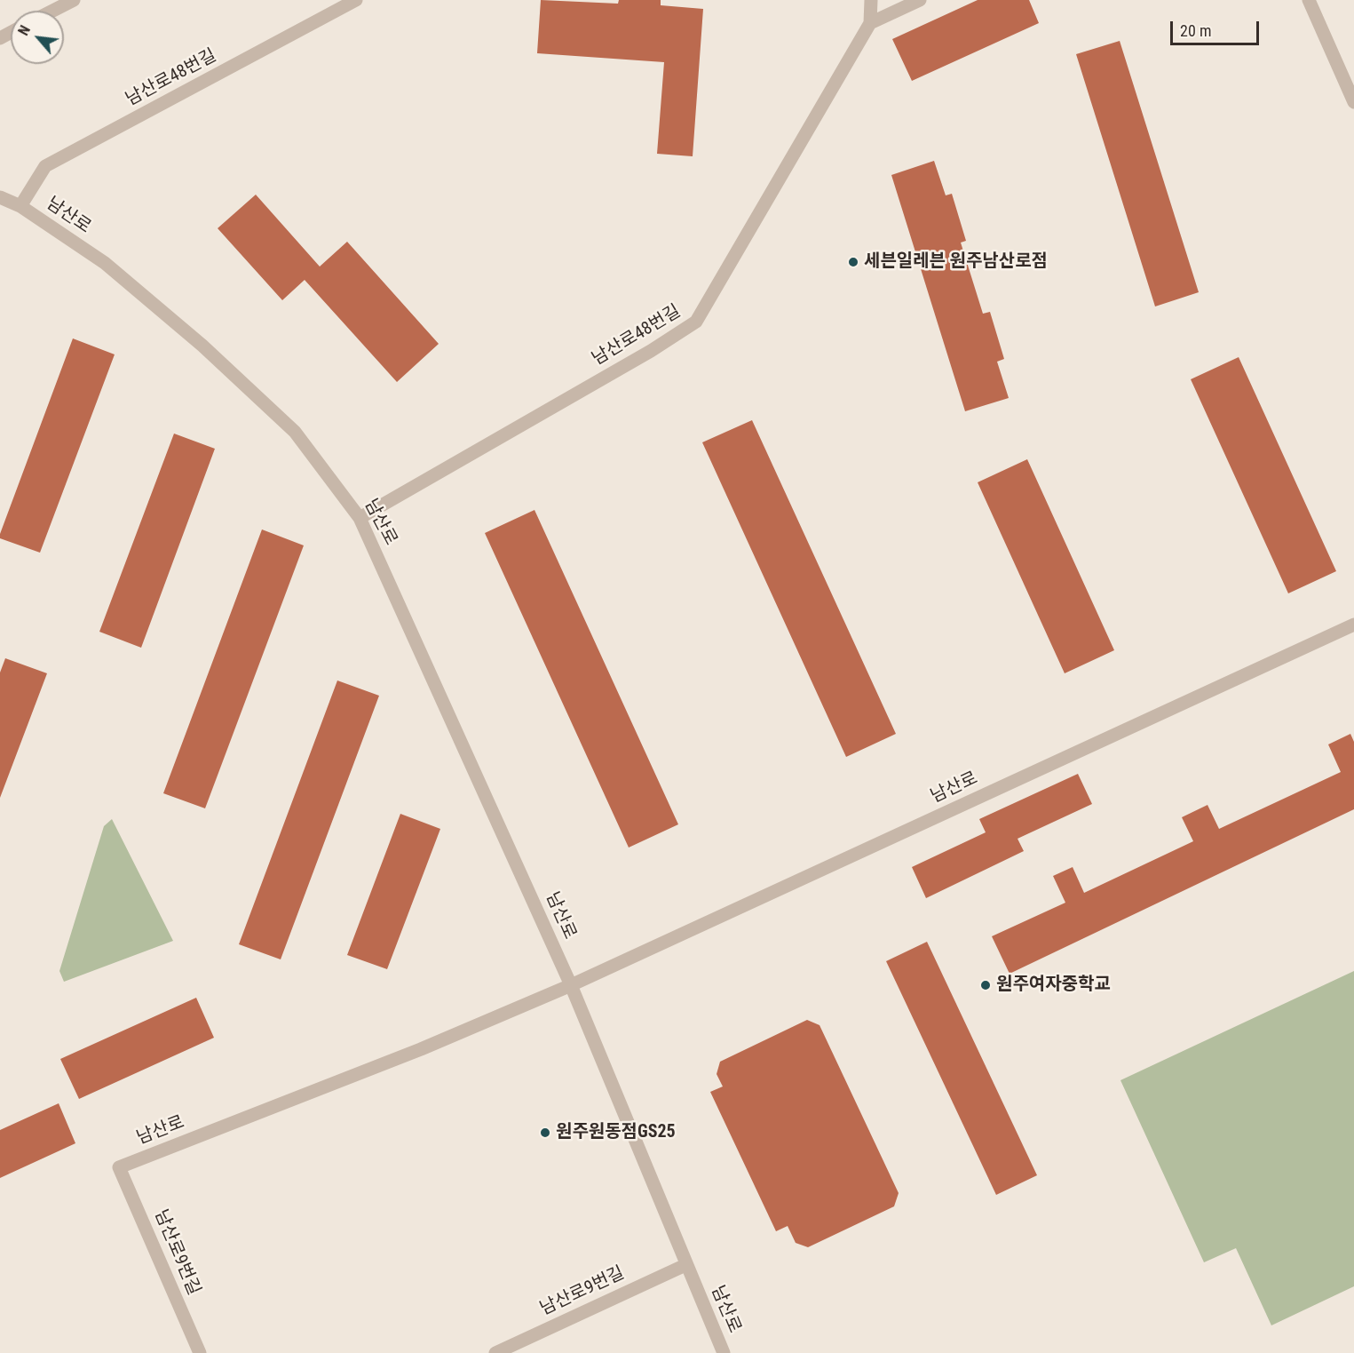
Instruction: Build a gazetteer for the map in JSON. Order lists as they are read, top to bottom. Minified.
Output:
{"streets":{"street":["남산로48번길","남산로","남산로9번길"]},"crossings":[["남산로48번길","남산로"],["남산로","남산로9번길"]],"places":["세븐일레븐 원주남산로점","원주여자중학교","원주원동점GS25"],"scale_bar":"20 m","north":"top left"}
